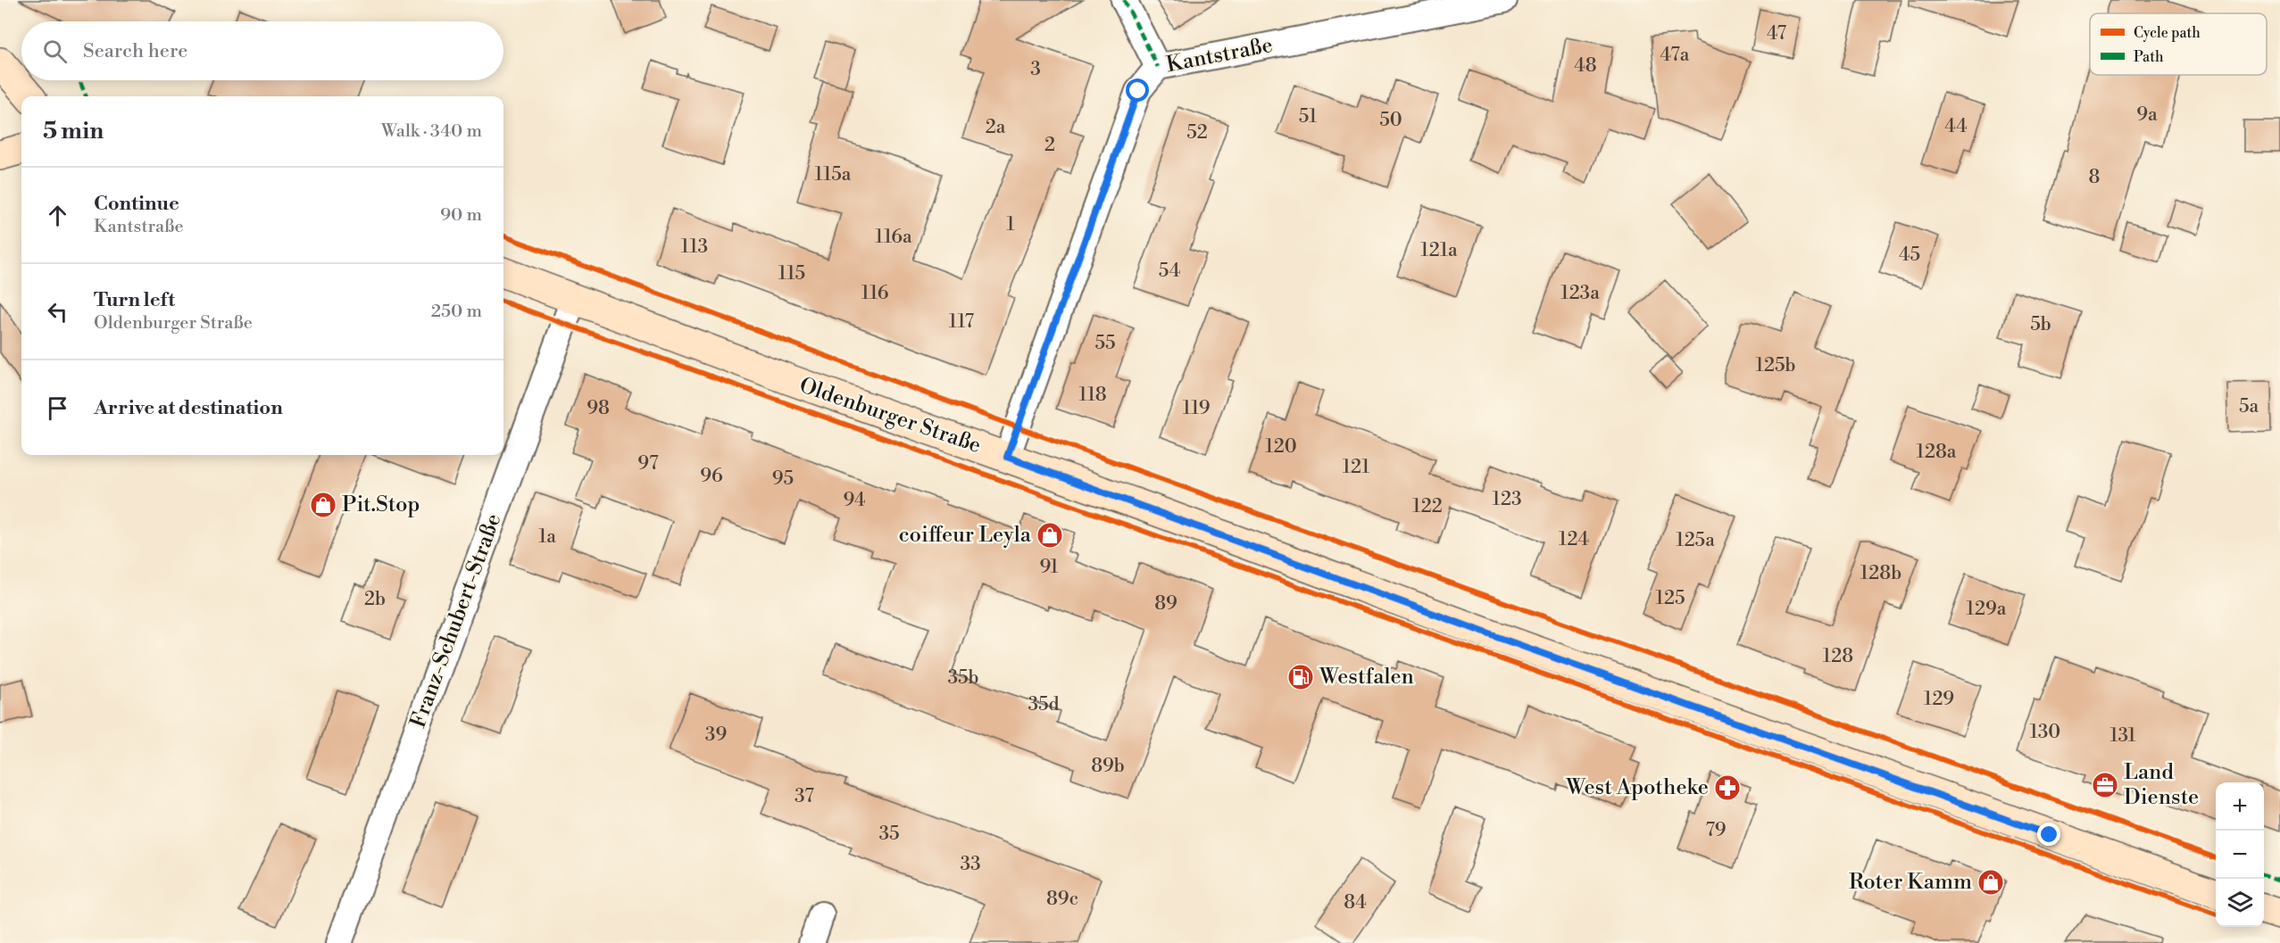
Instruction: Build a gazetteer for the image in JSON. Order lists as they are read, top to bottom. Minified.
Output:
{"streets":{"main road":["Oldenburger Straße"],"street":["Kantstraße","Franz-Schubert-Straße"]},"crossings":[["Kantstraße","Oldenburger Straße"],["Oldenburger Straße","Franz-Schubert-Straße"]],"places":{"shop":["Pit.Stop","coiffeur Leyla","Roter Kamm"],"fuel station":["Westfalen"],"office":["Land Dienste"],"pharmacy":["West Apotheke"]},"house_numbers":["47","47a","48","3","9a","51","50","44","2a","52","2","115a","8","1","116a","113","121a","45","54","115","116","123a","117","5b","55","125b","118","5a","98","119","120","128a","97","121","96","95","123","94","122","1a","124","125a","91","128b","125","2b","89","129a","128","35b","129","35d","130","39","131","89b","37","79","35","33","89c","84"],"legend":["Cycle path","Path"],"page":{"search":"Search here","heading":["5 min","Walk · 340 m"],"list":[["Continue","Kantstraße","90 m"],["Turn left","Oldenburger Straße","250 m"],"Arrive at destination"],"map_buttons":["+","−"]}}
